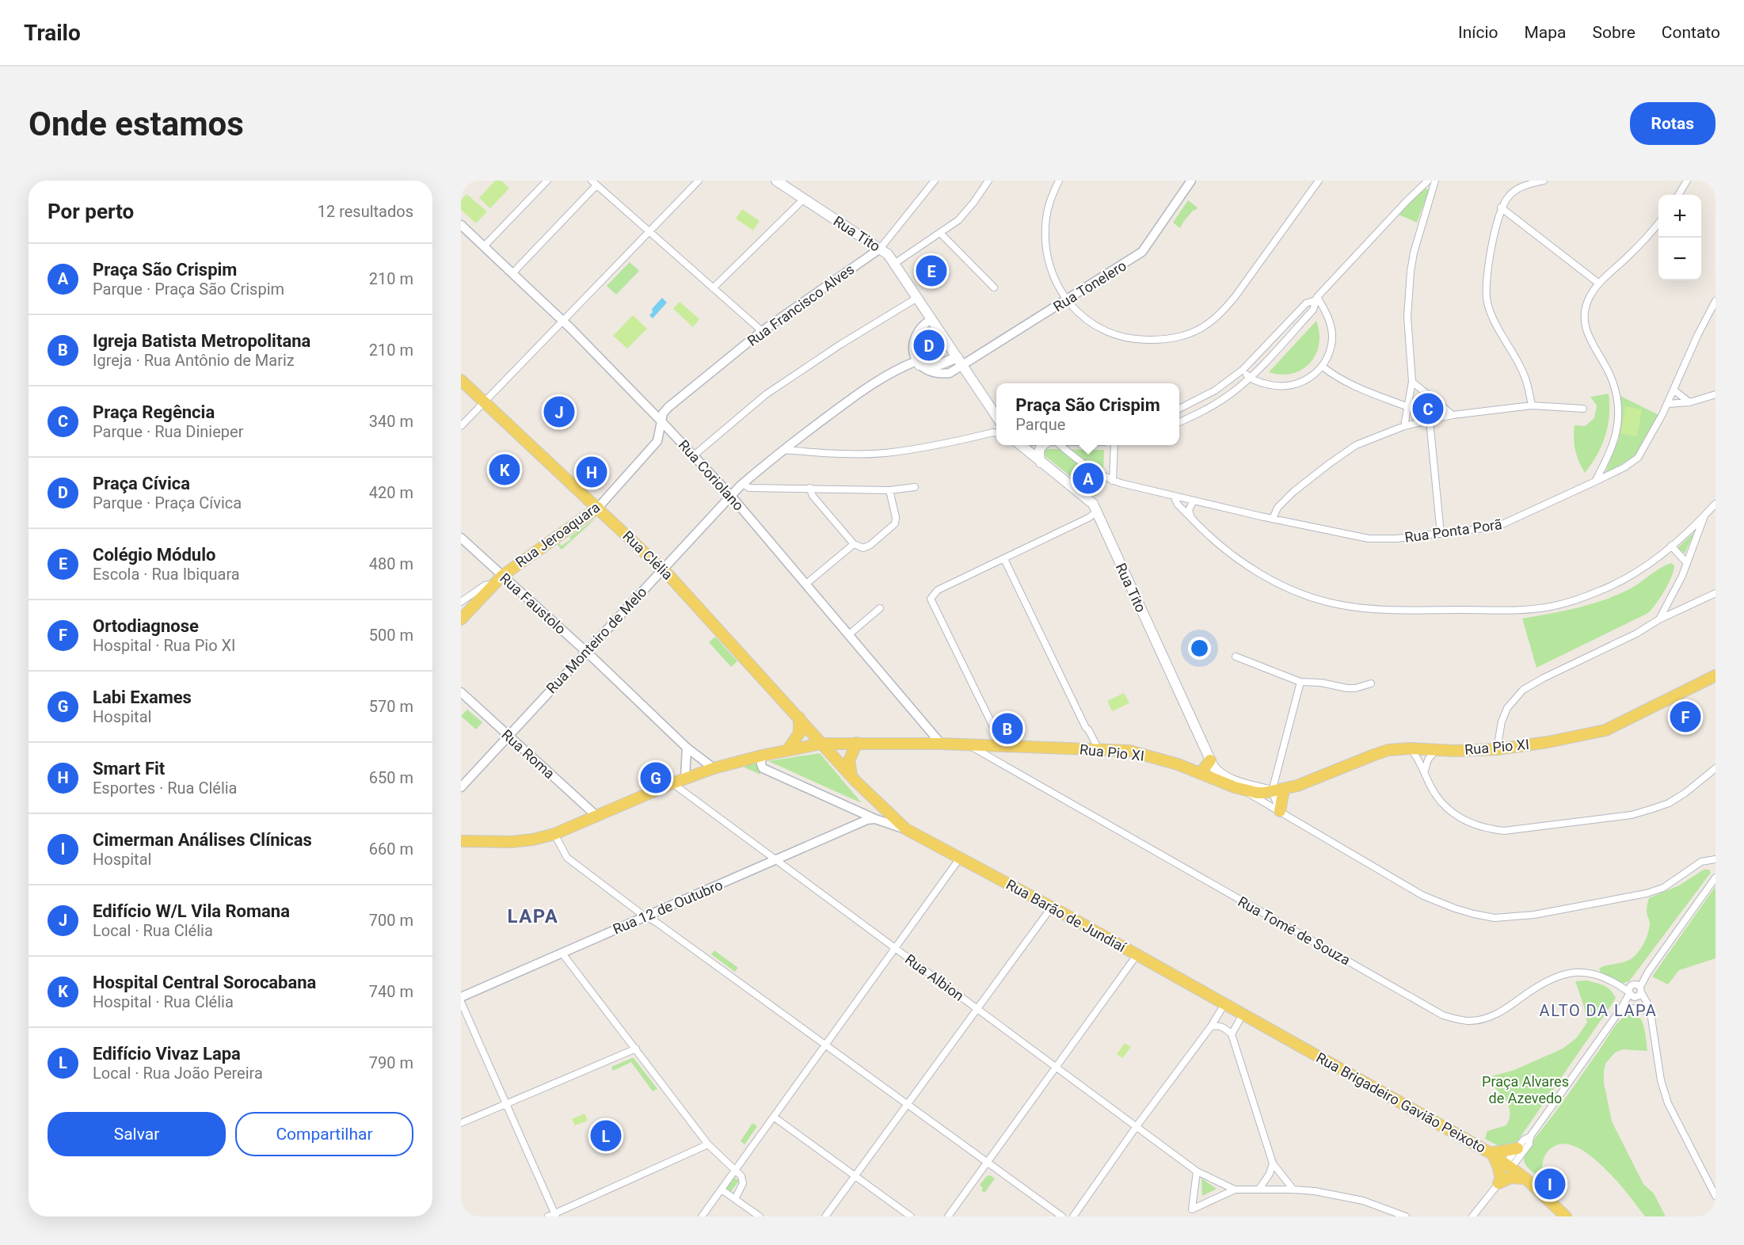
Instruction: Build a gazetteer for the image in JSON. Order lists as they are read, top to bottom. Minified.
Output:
{"streets":{"main road":["Rua Tito","Rua Jeroaquara","Rua Clélia","Rua Pio XI","Rua Barão de Jundiaí","Rua Brigadeiro Gavião Peixoto"],"street":["Rua Tonelero","Rua Francisco Alves","Rua Coriolano","Rua Ponta Porã","Rua Faustolo","Rua Monteiro de Melo","Rua Roma","Rua 12 de Outubro","Rua Tomé de Souza","Rua Albion"]},"crossings":[["Rua Tito","Rua Tonelero"],["Rua Tito","Rua Francisco Alves"],["Rua Tito","Rua Pio XI"],["Rua Francisco Alves","Rua Coriolano"],["Rua Francisco Alves","Rua Jeroaquara"],["Rua Coriolano","Rua Jeroaquara"],["Rua Coriolano","Rua Monteiro de Melo"],["Rua Coriolano","Rua Pio XI"],["Rua Jeroaquara","Rua Clélia"],["Rua Jeroaquara","Rua Faustolo"],["Rua Clélia","Rua Monteiro de Melo"],["Rua Clélia","Rua Pio XI"],["Rua Clélia","Rua Barão de Jundiaí"],["Rua Faustolo","Rua Monteiro de Melo"],["Rua Faustolo","Rua Pio XI"],["Rua Monteiro de Melo","Rua Roma"],["Rua Pio XI","Rua Roma"],["Rua Pio XI","Rua Tomé de Souza"],["Rua Pio XI","Rua Albion"],["Rua 12 de Outubro","Rua Albion"],["Rua Barão de Jundiaí","Rua Brigadeiro Gavião Peixoto"]],"districts":["LAPA","ALTO DA LAPA"],"parks":["Praça Alvares de Azevedo"],"page":{"header":"Trailo","nav":["Início","Mapa","Sobre","Contato"],"buttons":["Rotas",["Salvar","Compartilhar"]],"title":"Onde estamos","heading":["Por perto","12 resultados"],"map_buttons":["+","−"],"list":[{"mark":"A","name":"Praça São Crispim","note":"Parque · Praça São Crispim","value":"210 m"},{"mark":"B","name":"Igreja Batista Metropolitana","note":"Igreja · Rua Antônio de Mariz","value":"210 m"},{"mark":"C","name":"Praça Regência","note":"Parque · Rua Dinieper","value":"340 m"},{"mark":"D","name":"Praça Cívica","note":"Parque · Praça Cívica","value":"420 m"},{"mark":"E","name":"Colégio Módulo","note":"Escola · Rua Ibiquara","value":"480 m"},{"mark":"F","name":"Ortodiagnose","note":"Hospital · Rua Pio XI","value":"500 m"},{"mark":"G","name":"Labi Exames","note":"Hospital","value":"570 m"},{"mark":"H","name":"Smart Fit","note":"Esportes · Rua Clélia","value":"650 m"},{"mark":"I","name":"Cimerman Análises Clínicas","note":"Hospital","value":"660 m"},{"mark":"J","name":"Edifício W/L Vila Romana","note":"Local · Rua Clélia","value":"700 m"},{"mark":"K","name":"Hospital Central Sorocabana","note":"Hospital · Rua Clélia","value":"740 m"},{"mark":"L","name":"Edifício Vivaz Lapa","note":"Local · Rua João Pereira","value":"790 m"}],"pins":["E","D","C","J","K","H","A","F","B","G","L","I"],"popup":["Praça São Crispim","Parque"]}}
